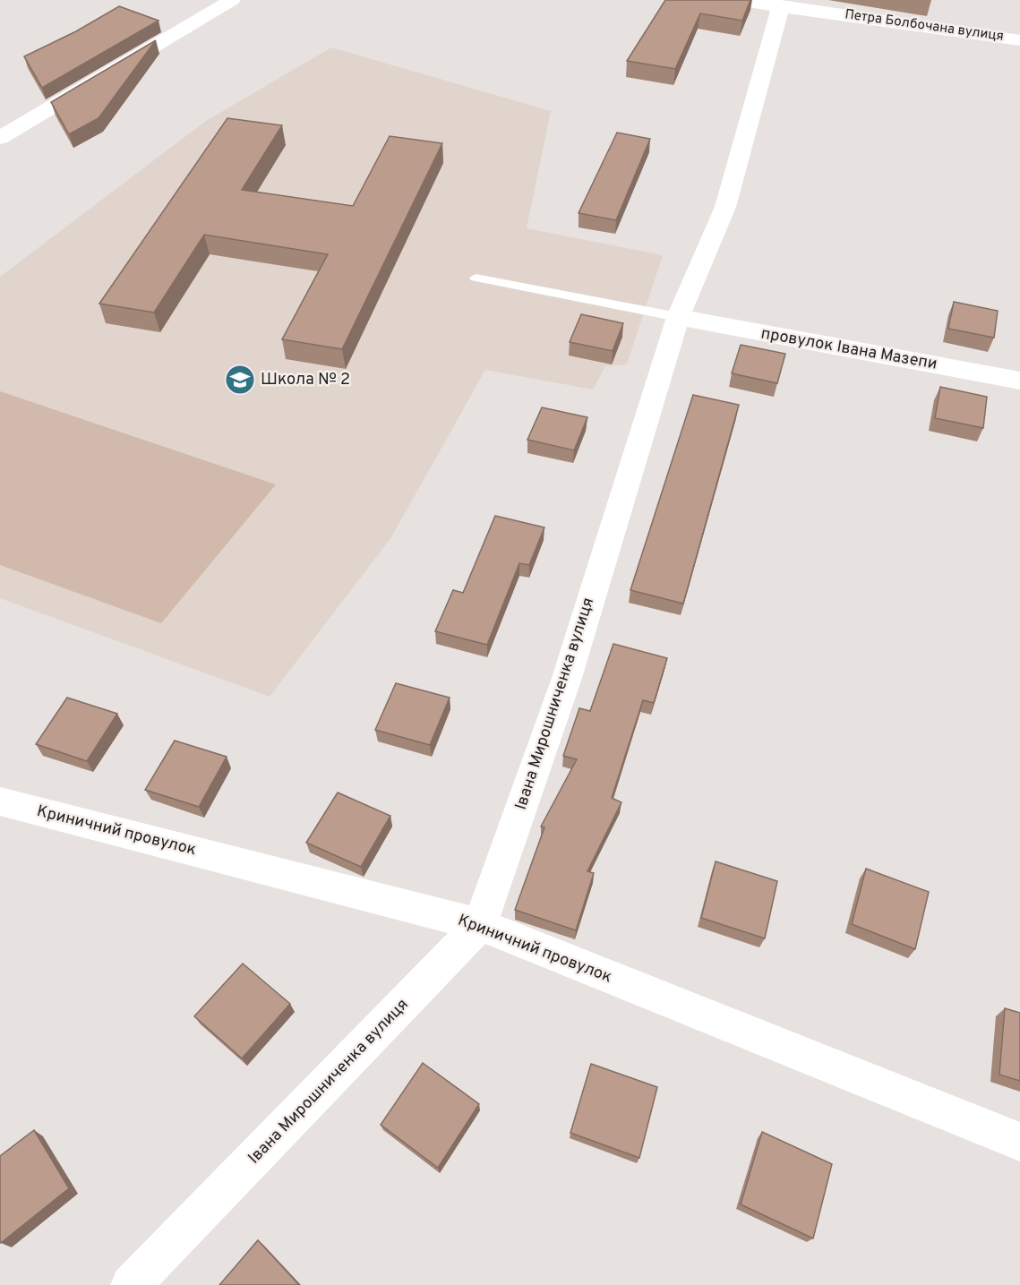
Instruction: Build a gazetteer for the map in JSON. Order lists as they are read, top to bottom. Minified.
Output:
{"streets":{"street":["Петра Болбочана вулиця","провулок Івана Мазепи","Івана Мирошниченка вулиця","Криничний провулок"]},"crossings":[["Петра Болбочана вулиця","Івана Мирошниченка вулиця"],["провулок Івана Мазепи","Івана Мирошниченка вулиця"],["Івана Мирошниченка вулиця","Криничний провулок"]],"places":{"school or university":["Школа № 2"]}}
